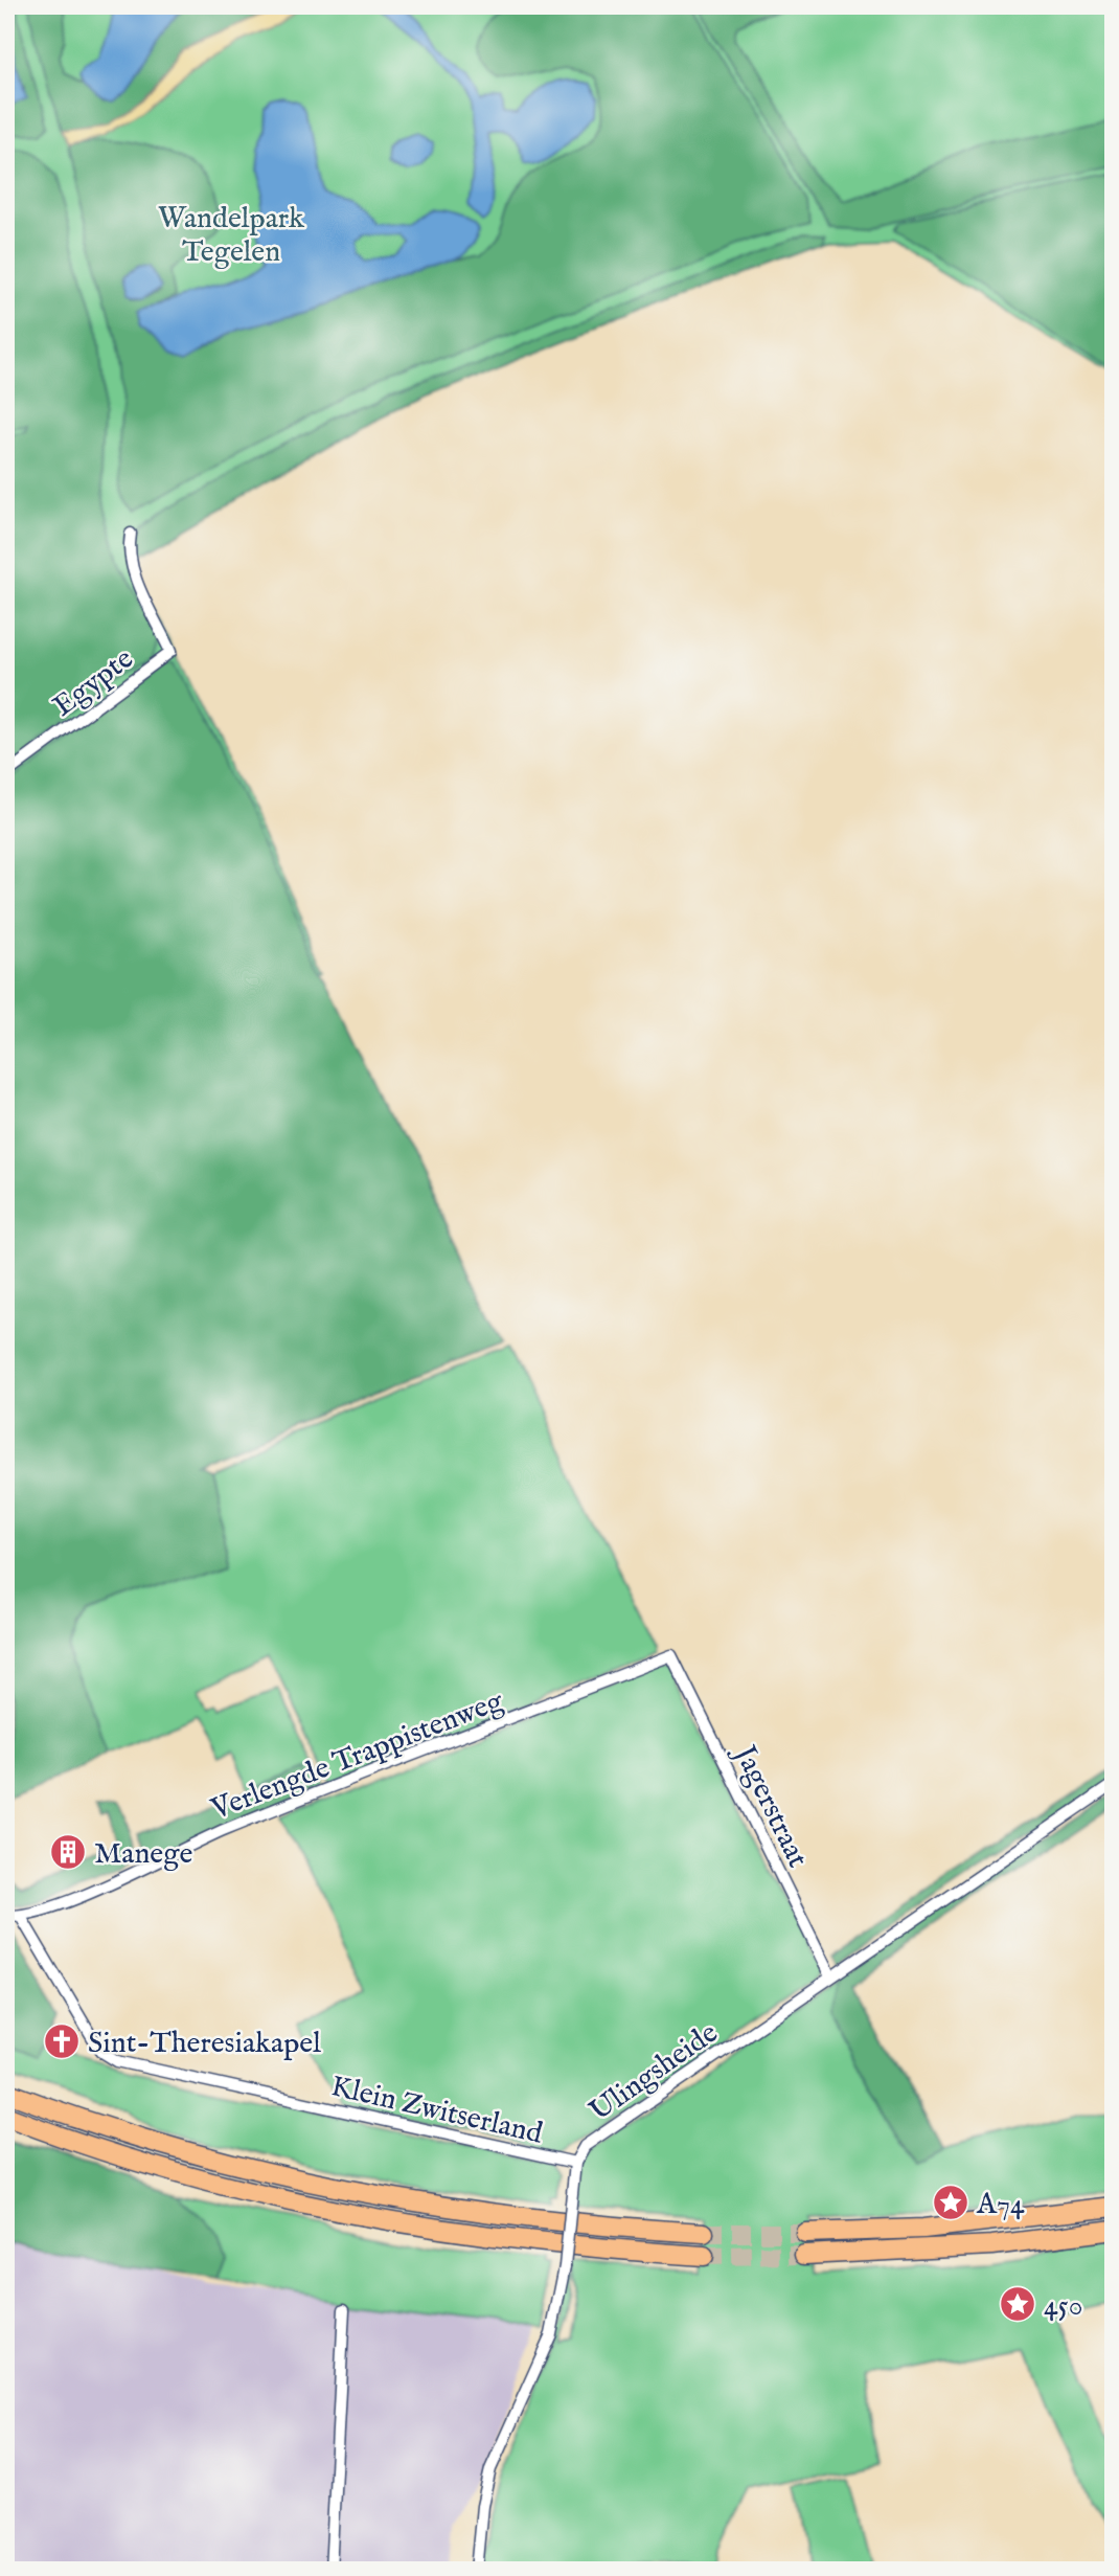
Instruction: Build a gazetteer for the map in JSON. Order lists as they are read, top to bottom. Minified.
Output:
{"streets":{"street":["Egypte","Verlengde Trappistenweg","Jagerstraat","Ulingsheide","Klein Zwitserland"]},"crossings":[["Verlengde Trappistenweg","Jagerstraat"],["Verlengde Trappistenweg","Klein Zwitserland"],["Jagerstraat","Ulingsheide"],["Ulingsheide","Klein Zwitserland"]],"parks":["Wandelpark Tegelen"],"places":{"building":["Manege"],"church":["Sint-Theresiakapel"],"place":["A74","450"]}}
